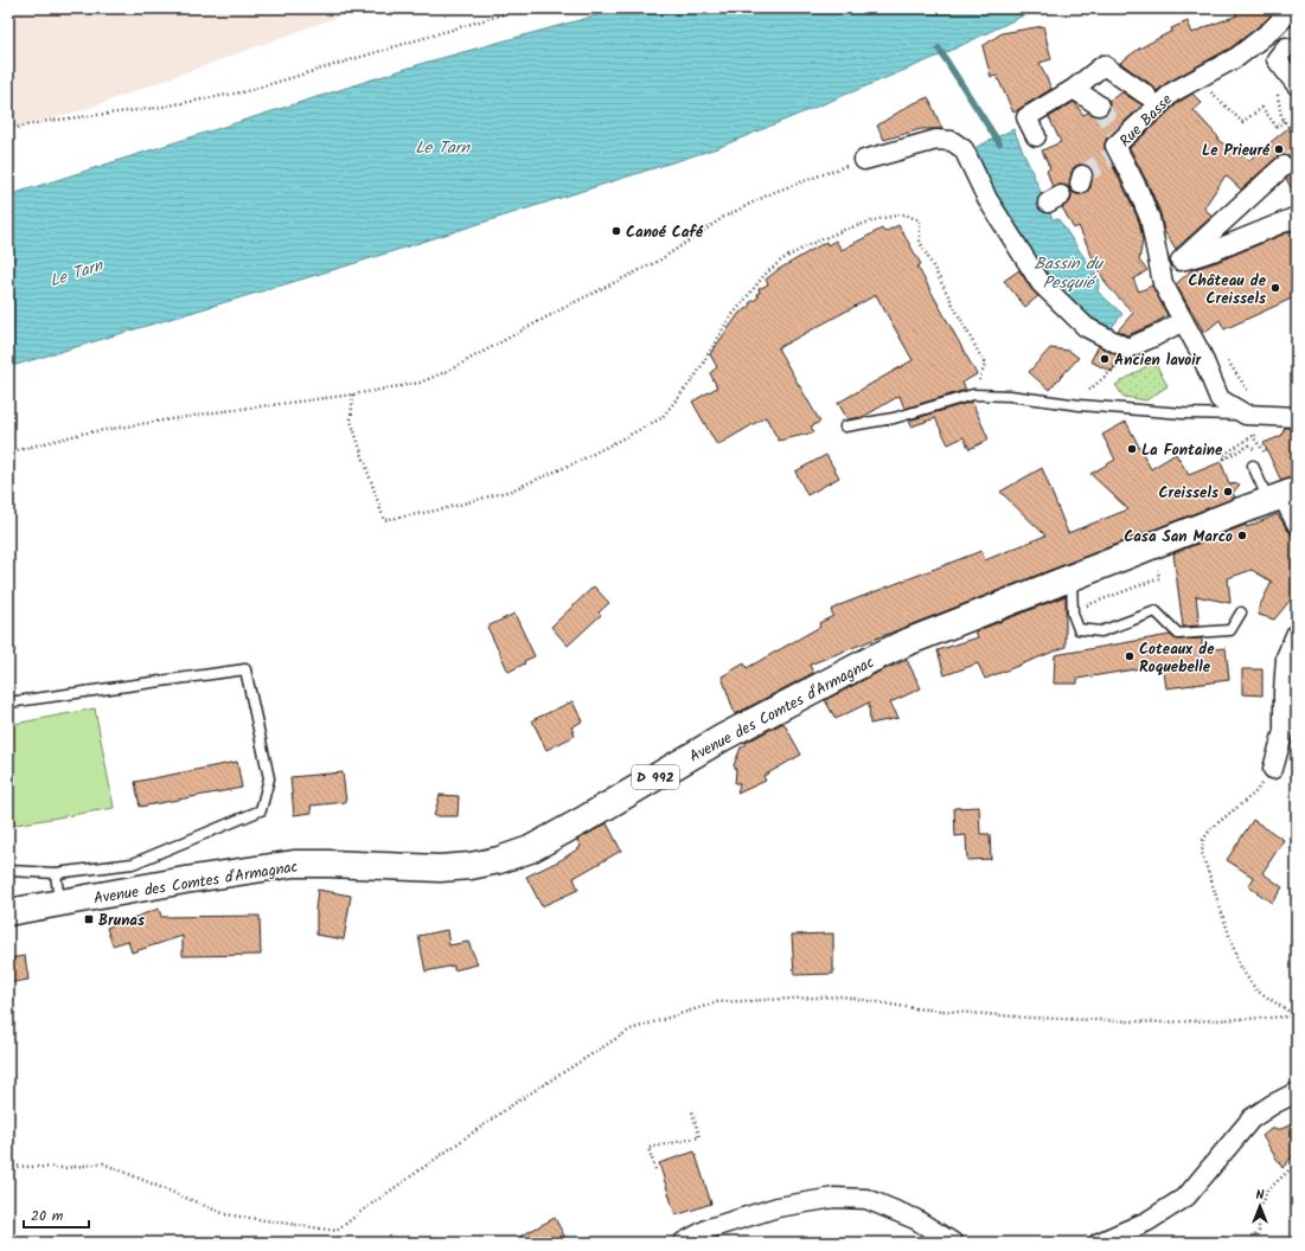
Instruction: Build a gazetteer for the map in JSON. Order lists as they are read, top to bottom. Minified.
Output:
{"streets":{"main road":["Avenue des Comtes d'Armagnac","D 992"],"street":["Rue Basse"]},"water":["Le Tarn","Bassin du Pesquié"],"places":{"other":["Le Prieuré","Canoé Café","Château de Creissels","Ancien lavoir","La Fontaine","Creissels","Casa San Marco","Coteaux de Roquebelle"],"transit":["Brunas"]},"scale_bar":"20 m","north":"top"}
